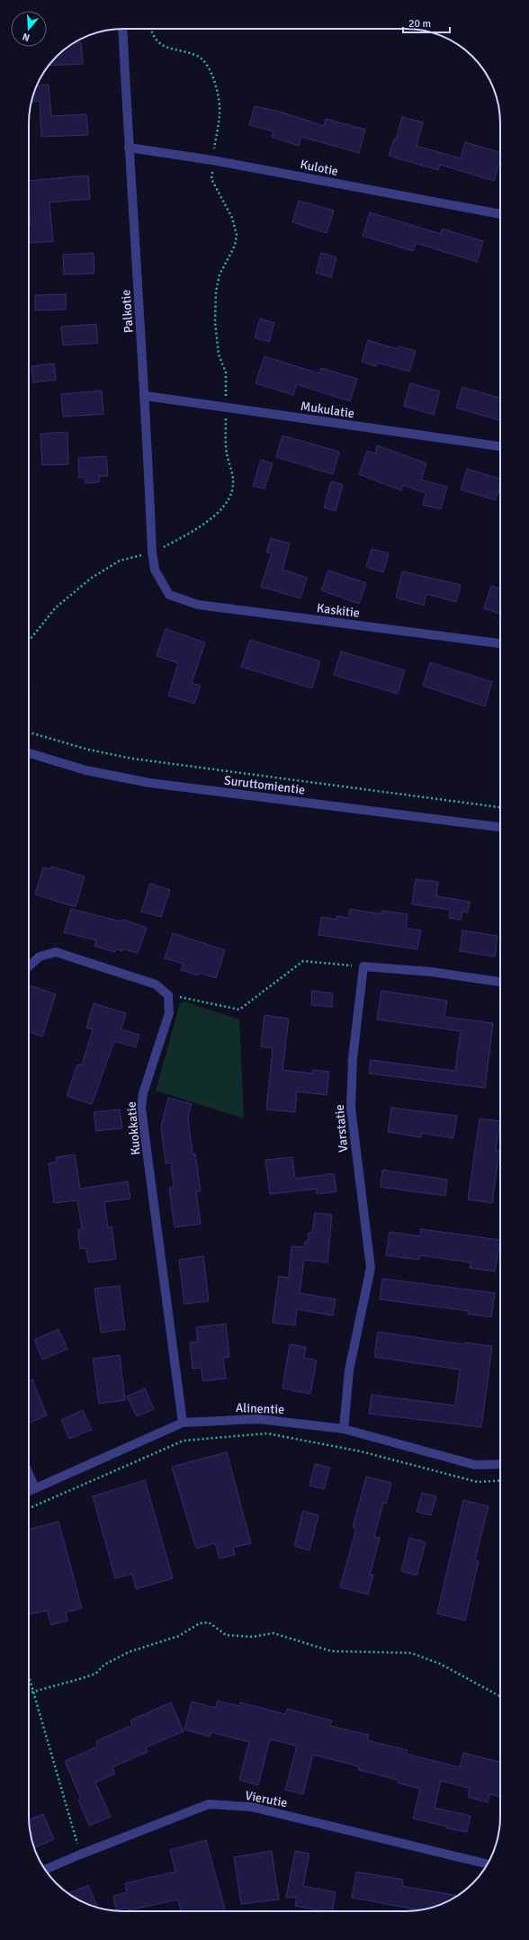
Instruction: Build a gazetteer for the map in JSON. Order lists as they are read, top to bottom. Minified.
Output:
{"streets":{"street":["Kulotie","Palkotie","Mukulatie","Kaskitie","Suruttomientie","Kuokkatie","Varstatie","Alinentie","Vierutie"]},"crossings":[["Kulotie","Palkotie"],["Palkotie","Mukulatie"],["Palkotie","Kaskitie"],["Kuokkatie","Alinentie"],["Varstatie","Alinentie"]],"scale_bar":"20 m","north":"bottom"}
